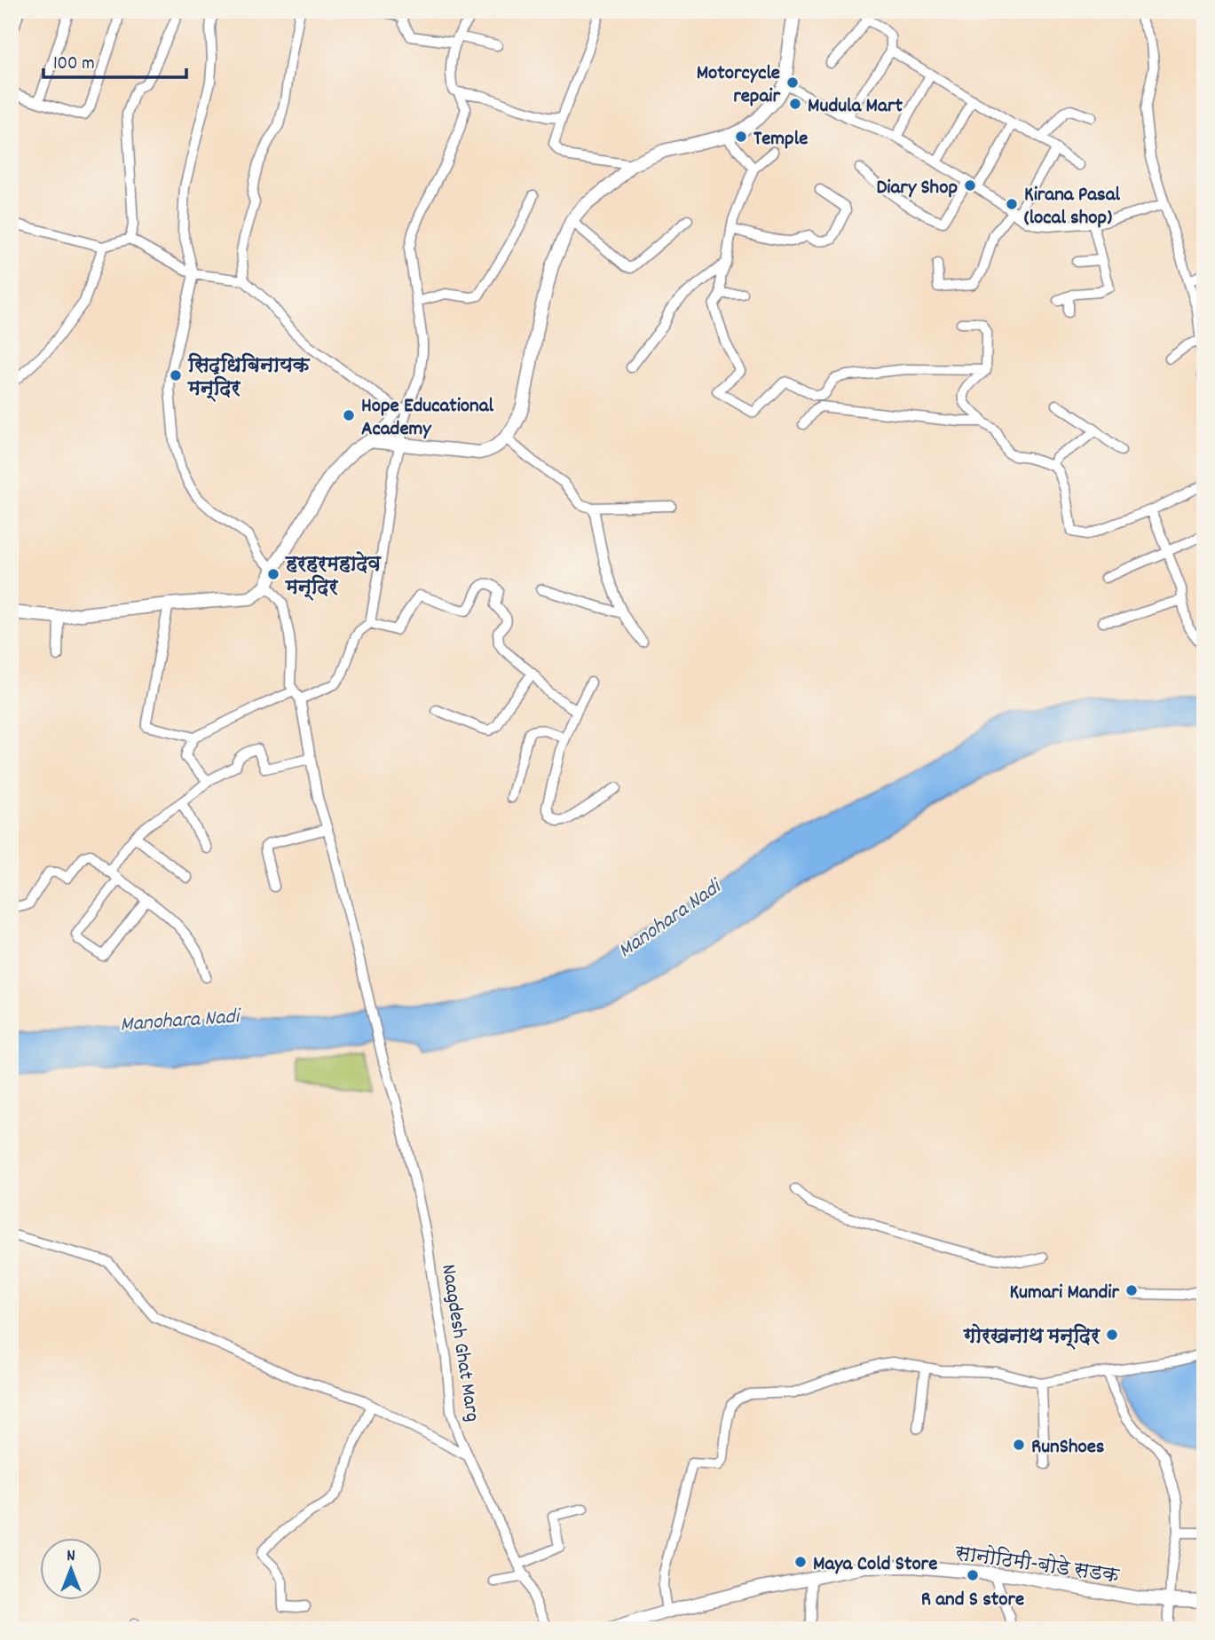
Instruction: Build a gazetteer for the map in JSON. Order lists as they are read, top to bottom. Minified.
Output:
{"streets":{"main road":["सानोठिमी-बोडे सडक"],"street":["Naagdesh Ghat Marg"]},"water":["Manohara Nadi"],"places":["Motorcycle repair","Mudula Mart","Temple","Diary Shop","Kirana Pasal (local shop)","सिद्धिबिनायक मन्दिर","Hope Educational Academy","हरहरमहादेव मन्दिर","Kumari Mandir","गोरखनाथ मन्दिर","RunShoes","Maya Cold Store","R and S store"],"scale_bar":"100 m","north":"top"}
